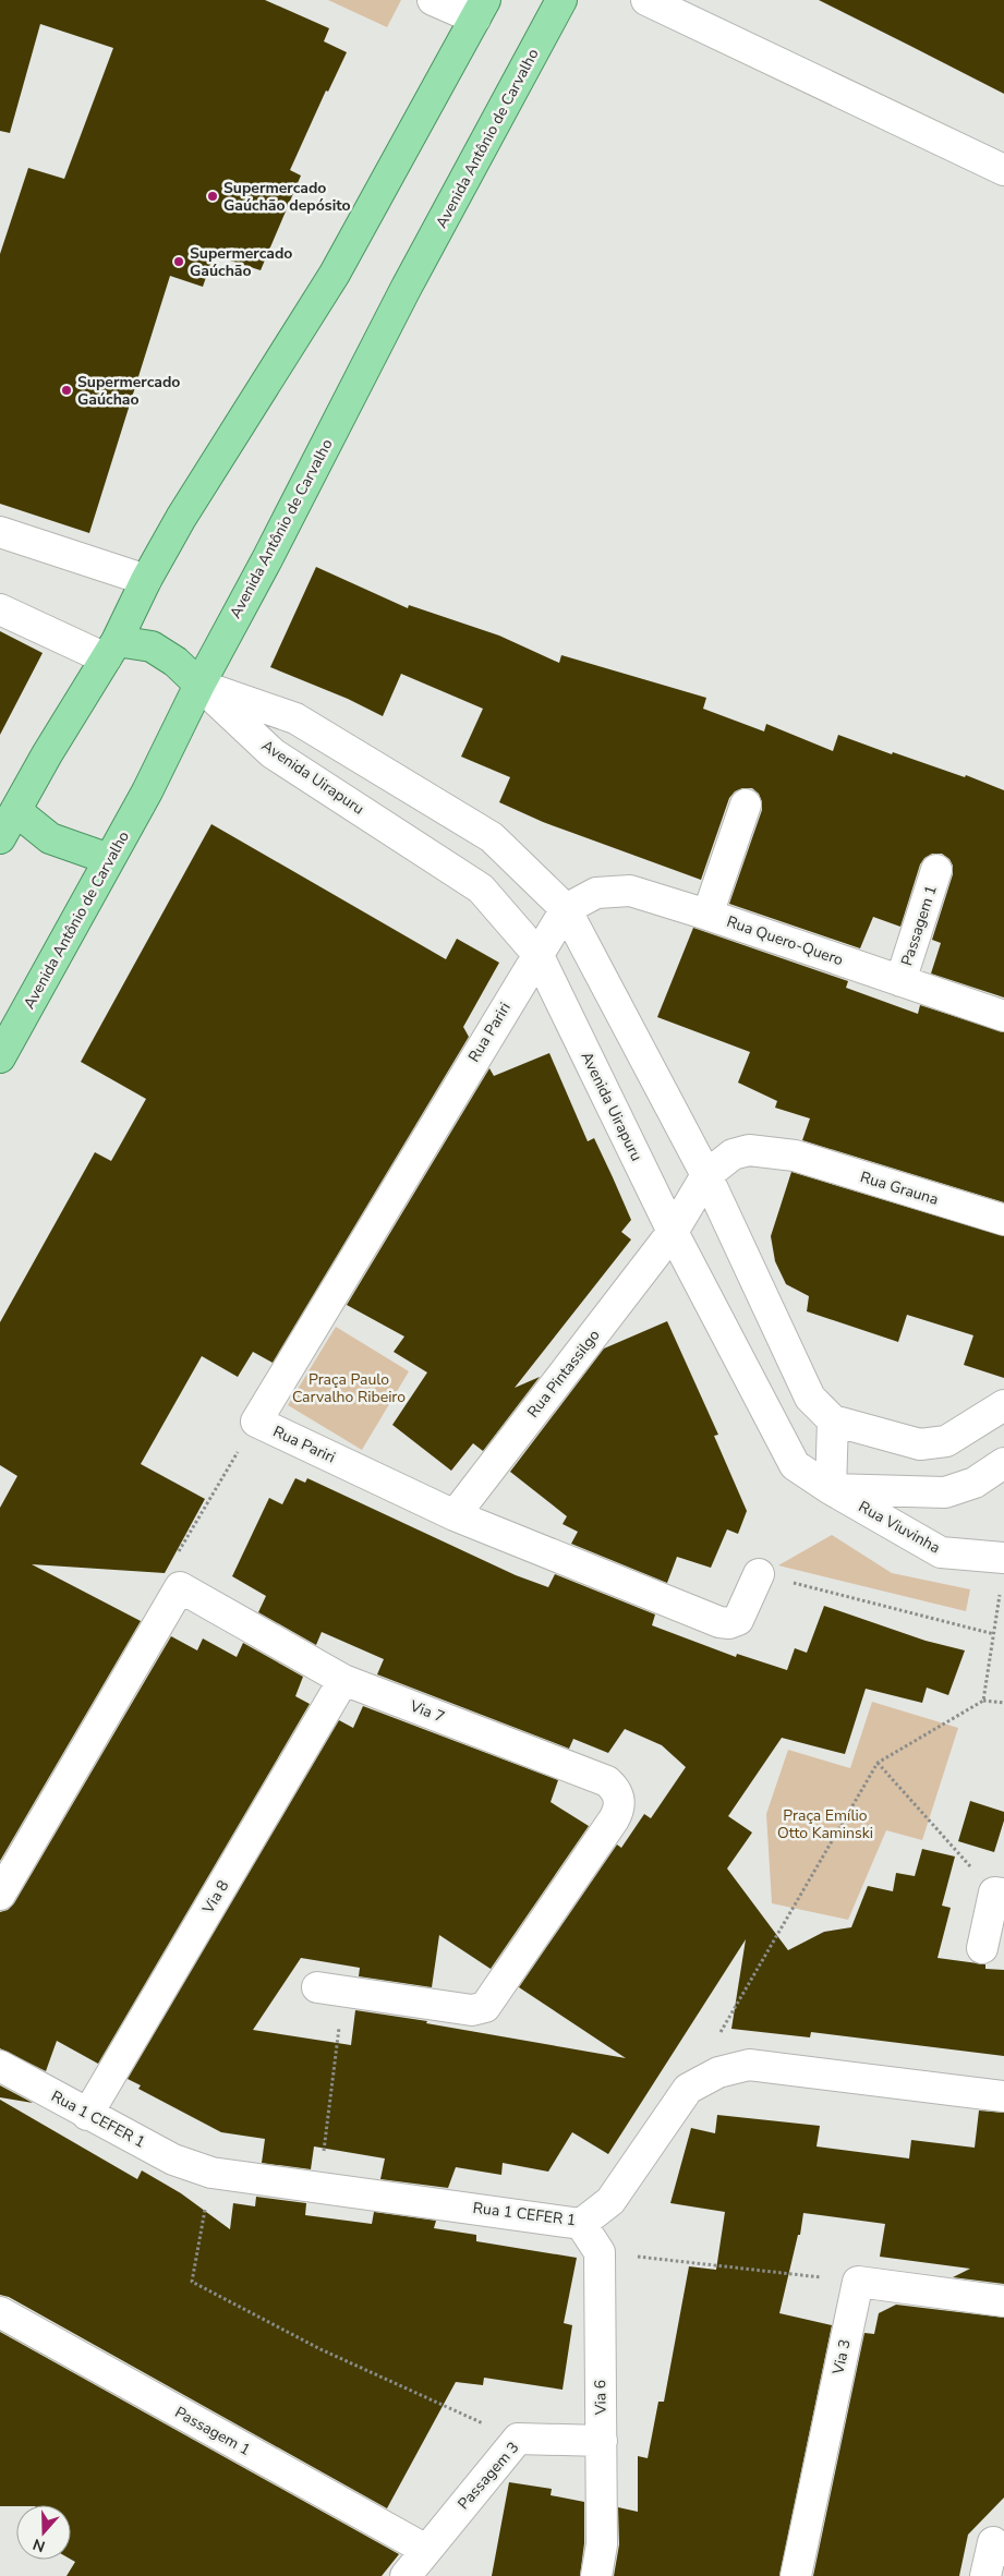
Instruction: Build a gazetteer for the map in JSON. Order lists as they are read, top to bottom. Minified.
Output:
{"streets":{"main road":["Avenida Antônio de Carvalho"],"street":["Avenida Uirapuru","Passagem 1","Rua Quero-Quero","Rua Pariri","Rua Grauna","Rua Pintassilgo","Rua Viuvinha","Via 7","Via 8","Rua 1 CEFER 1","Via 3","Via 6","Passagem 3"]},"crossings":[["Avenida Antônio de Carvalho","Avenida Uirapuru"],["Avenida Uirapuru","Rua Pariri"],["Avenida Uirapuru","Rua Pintassilgo"],["Avenida Uirapuru","Rua Viuvinha"],["Passagem 1","Rua Quero-Quero"],["Passagem 1","Passagem 3"],["Rua Quero-Quero","Rua Pariri"],["Rua Pariri","Rua Pintassilgo"],["Rua Grauna","Rua Pintassilgo"],["Via 7","Via 8"],["Via 8","Rua 1 CEFER 1"],["Via 6","Passagem 3"]],"parks":["Praça Paulo Carvalho Ribeiro","Praça Emílio Otto Kaminski"],"places":["Supermercado Gaúchão depósito","Supermercado Gaúchão","Supermercado Gaúchao"],"north":"bottom"}
